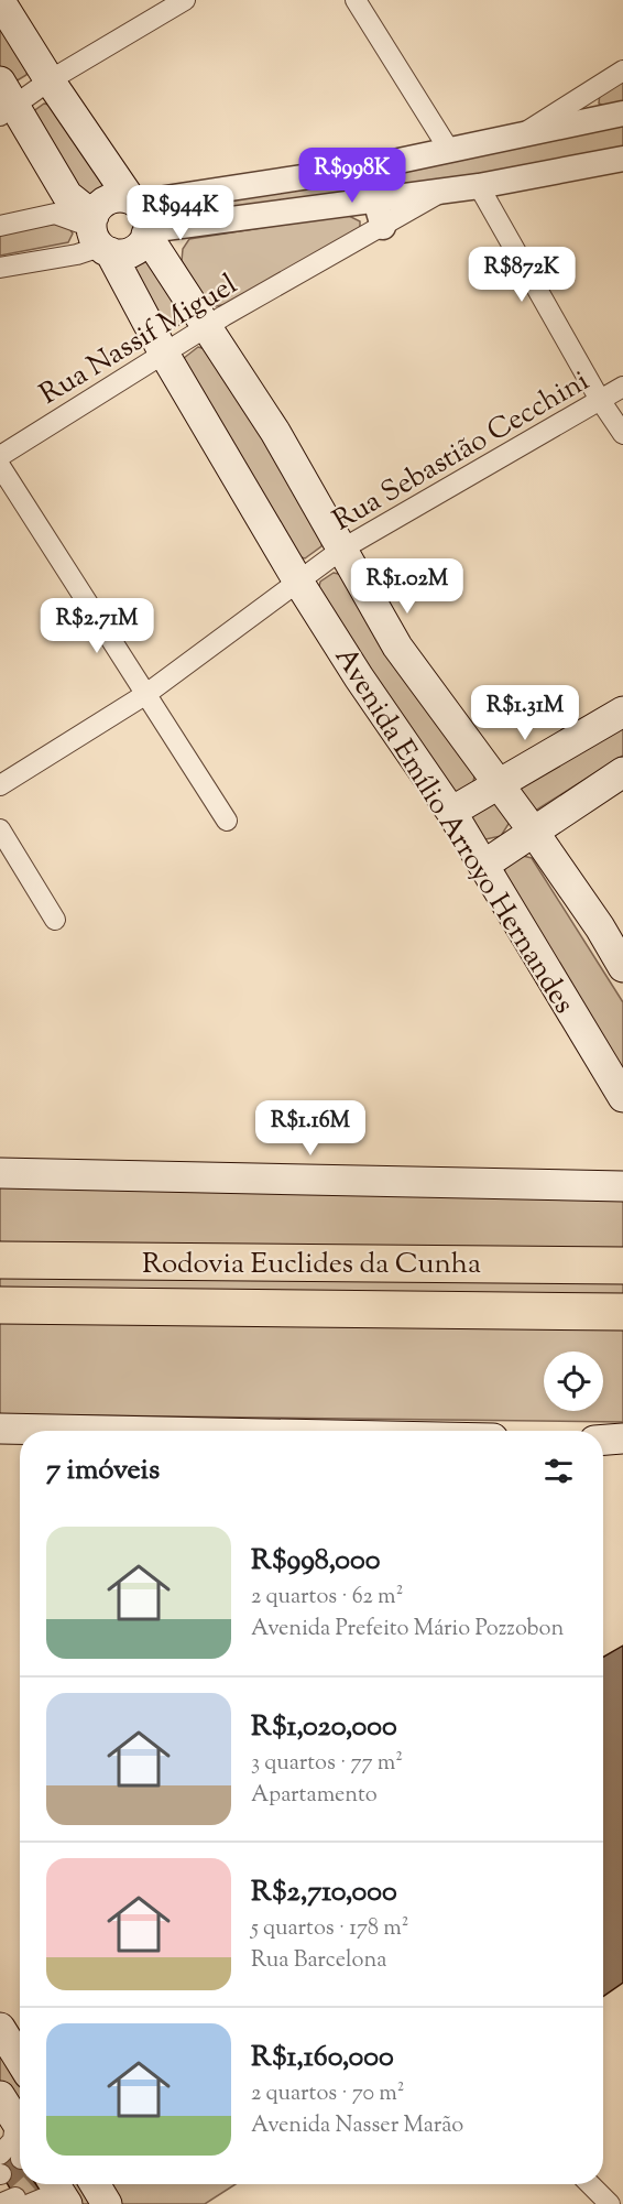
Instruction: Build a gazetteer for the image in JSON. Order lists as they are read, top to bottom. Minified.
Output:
{"streets":{"highway":["Rodovia Euclides da Cunha"],"main road":["Avenida Emílio Arroyo Hernandes"],"street":["Rua Nassif Miguel","Rua Sebastião Cecchini"]},"crossings":[["Rua Nassif Miguel","Avenida Emílio Arroyo Hernandes"],["Rua Sebastião Cecchini","Avenida Emílio Arroyo Hernandes"]],"page":{"price":["R$998K","R$944K","R$872K","R$1.02M","R$2.71M","R$1.31M","R$1.16M"],"heading":"7 imóveis","list":[{"name":"R$998,000","note":"2 quartos · 62 m² · Avenida Prefeito Mário Pozzobon"},{"name":"R$1,020,000","note":"3 quartos · 77 m² · Apartamento"},{"name":"R$2,710,000","note":"5 quartos · 178 m² · Rua Barcelona"},{"name":"R$1,160,000","note":"2 quartos · 70 m² · Avenida Nasser Marão"}]}}
